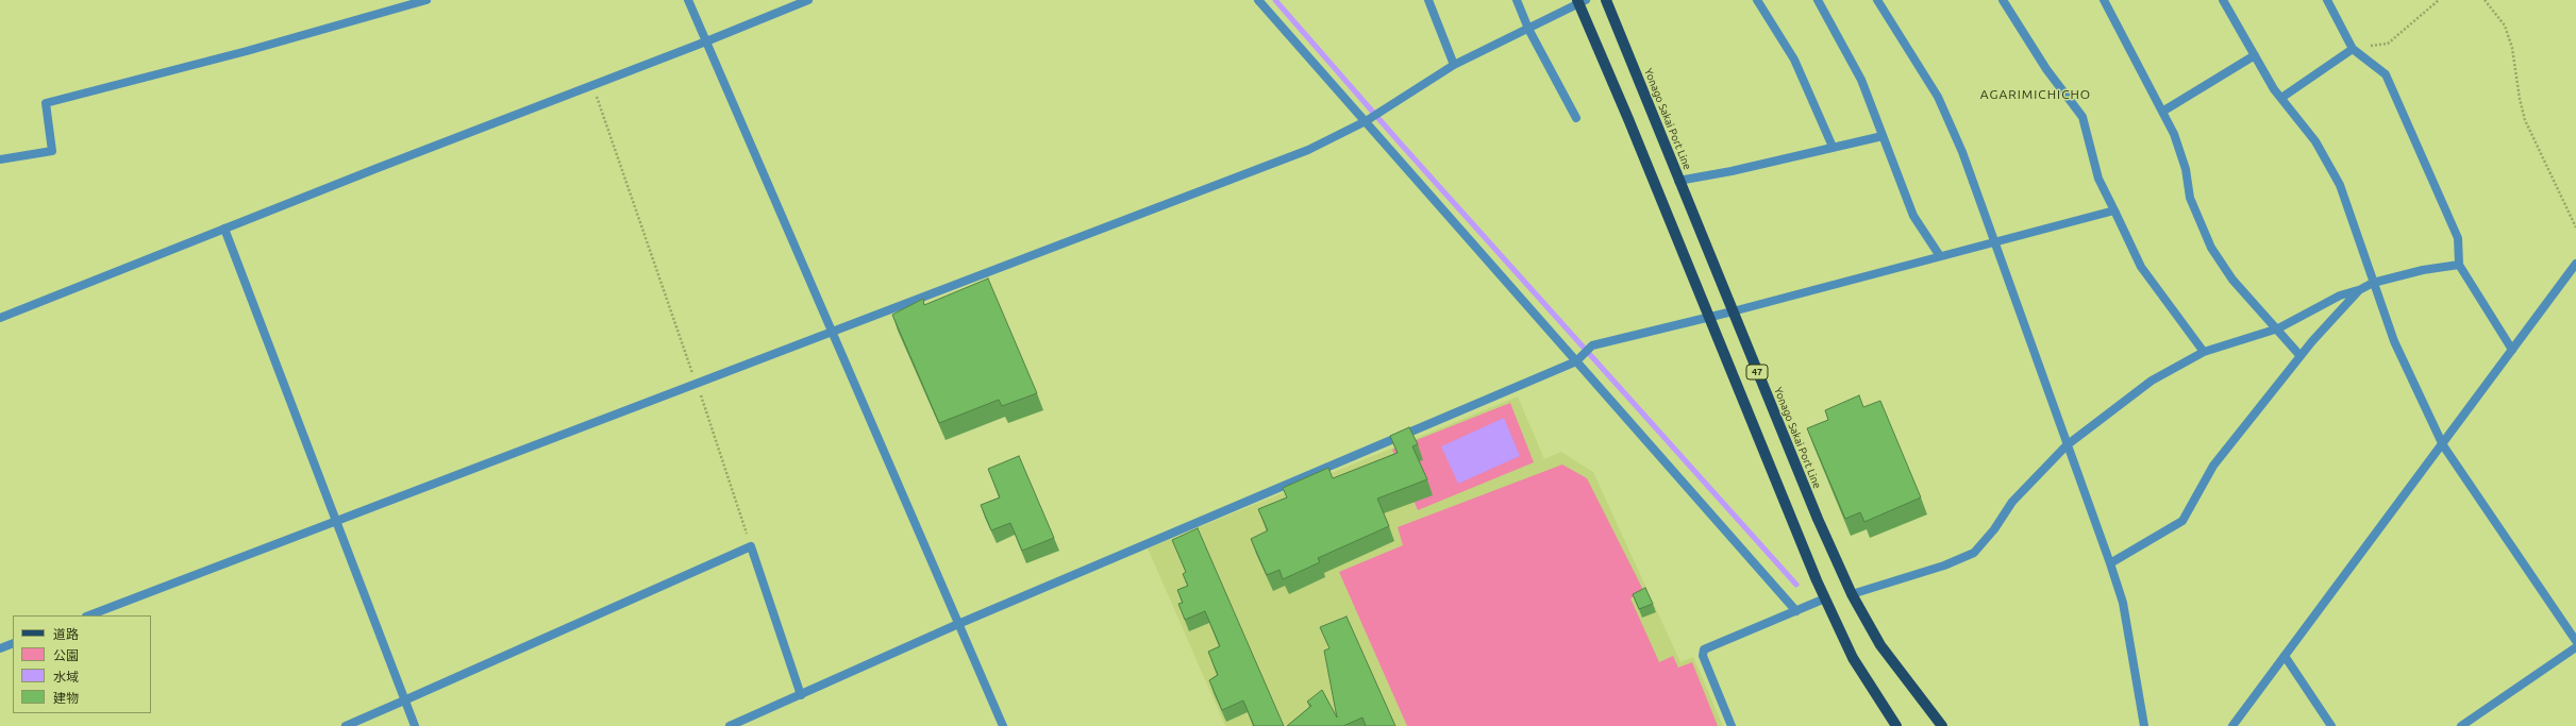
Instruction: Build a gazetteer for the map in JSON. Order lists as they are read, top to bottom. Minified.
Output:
{"streets":{"main road":["Yonago Sakai Port Line","47"]},"districts":["AGARIMICHICHO"],"legend":["道路","公園","水域","建物"]}
